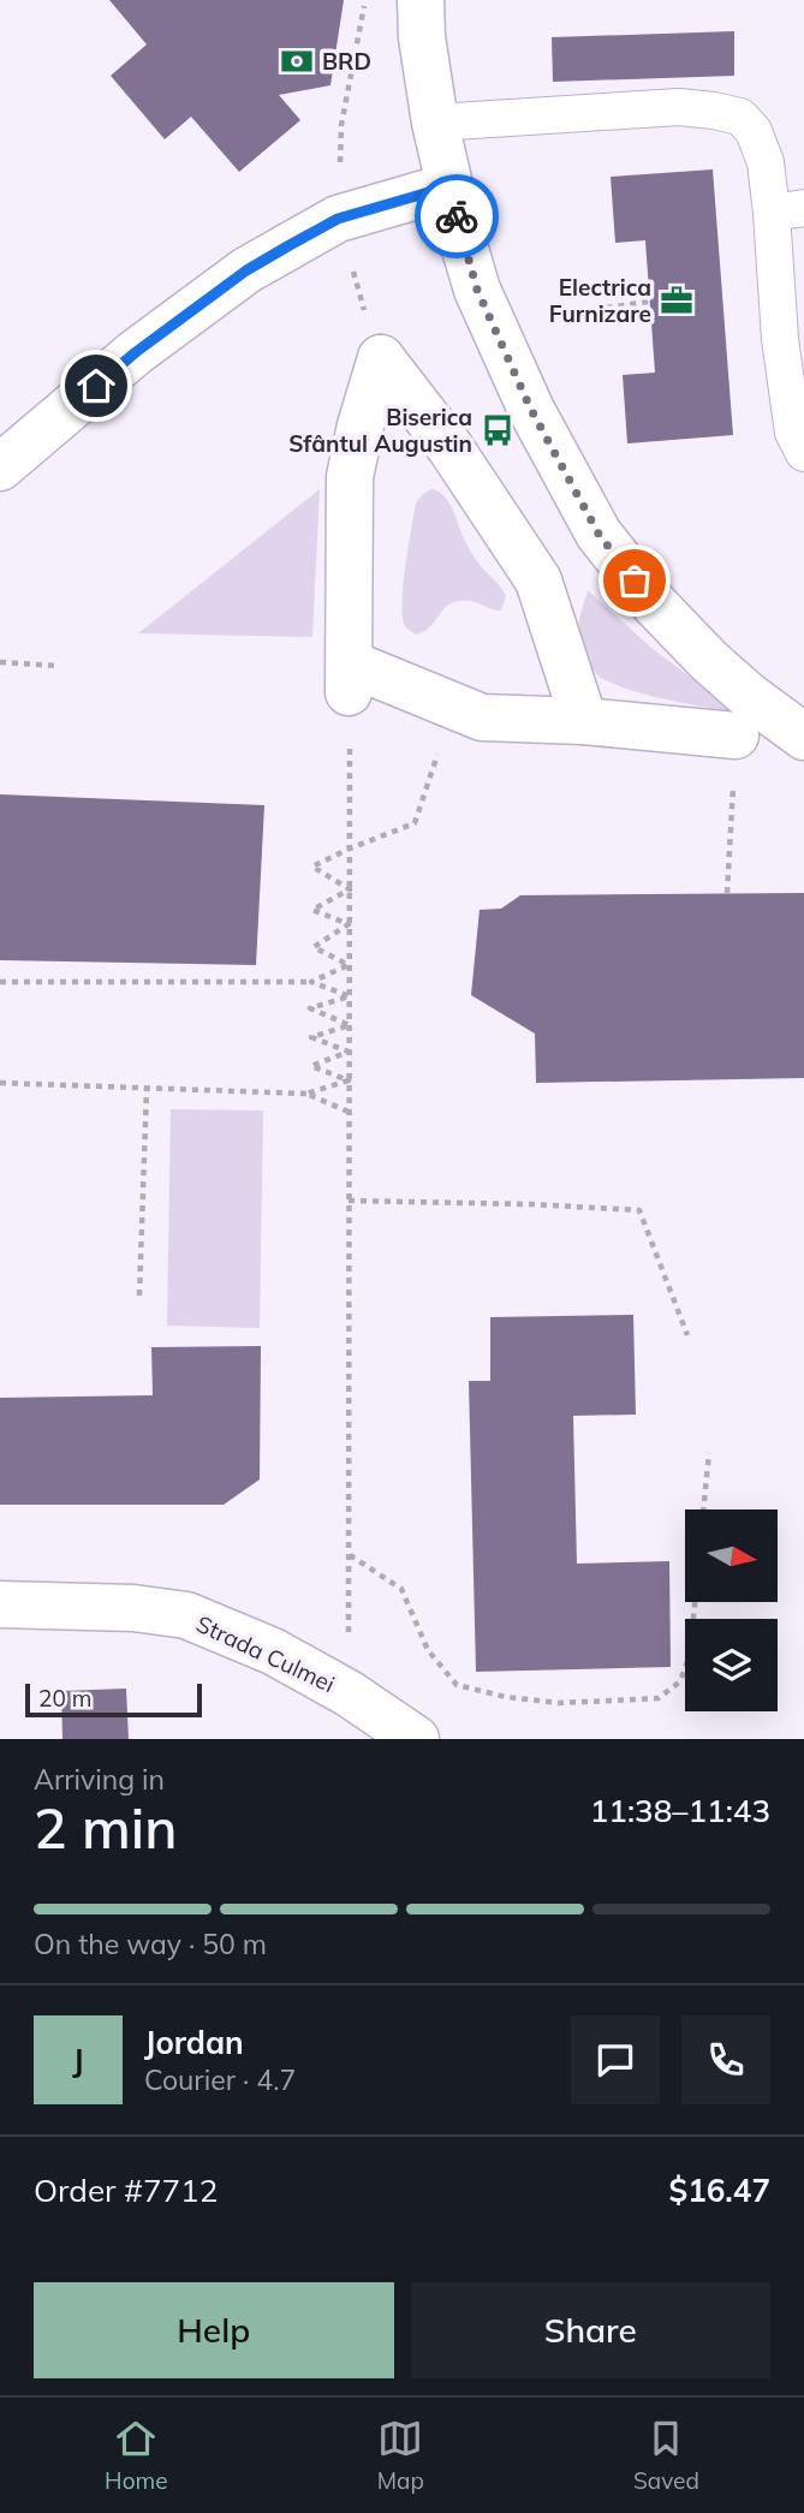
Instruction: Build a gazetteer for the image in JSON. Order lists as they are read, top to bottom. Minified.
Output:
{"streets":{"street":["Strada Culmei"]},"places":{"bank":["BRD"],"office":["Electrica Furnizare"],"bus stop":["Biserica Sfântul Augustin"]},"scale_bar":"20 m","north":"right","page":{"scale":"20 m","heading":["2 min","Arriving in","11:38–11:43"],"panel":["Jordan","Courier · 4.7","Order #7712","$16.47"],"bar":"On the way · 50 m","round":"J","buttons":["Help","Share"],"tabs":["Home","Map","Saved"]}}
